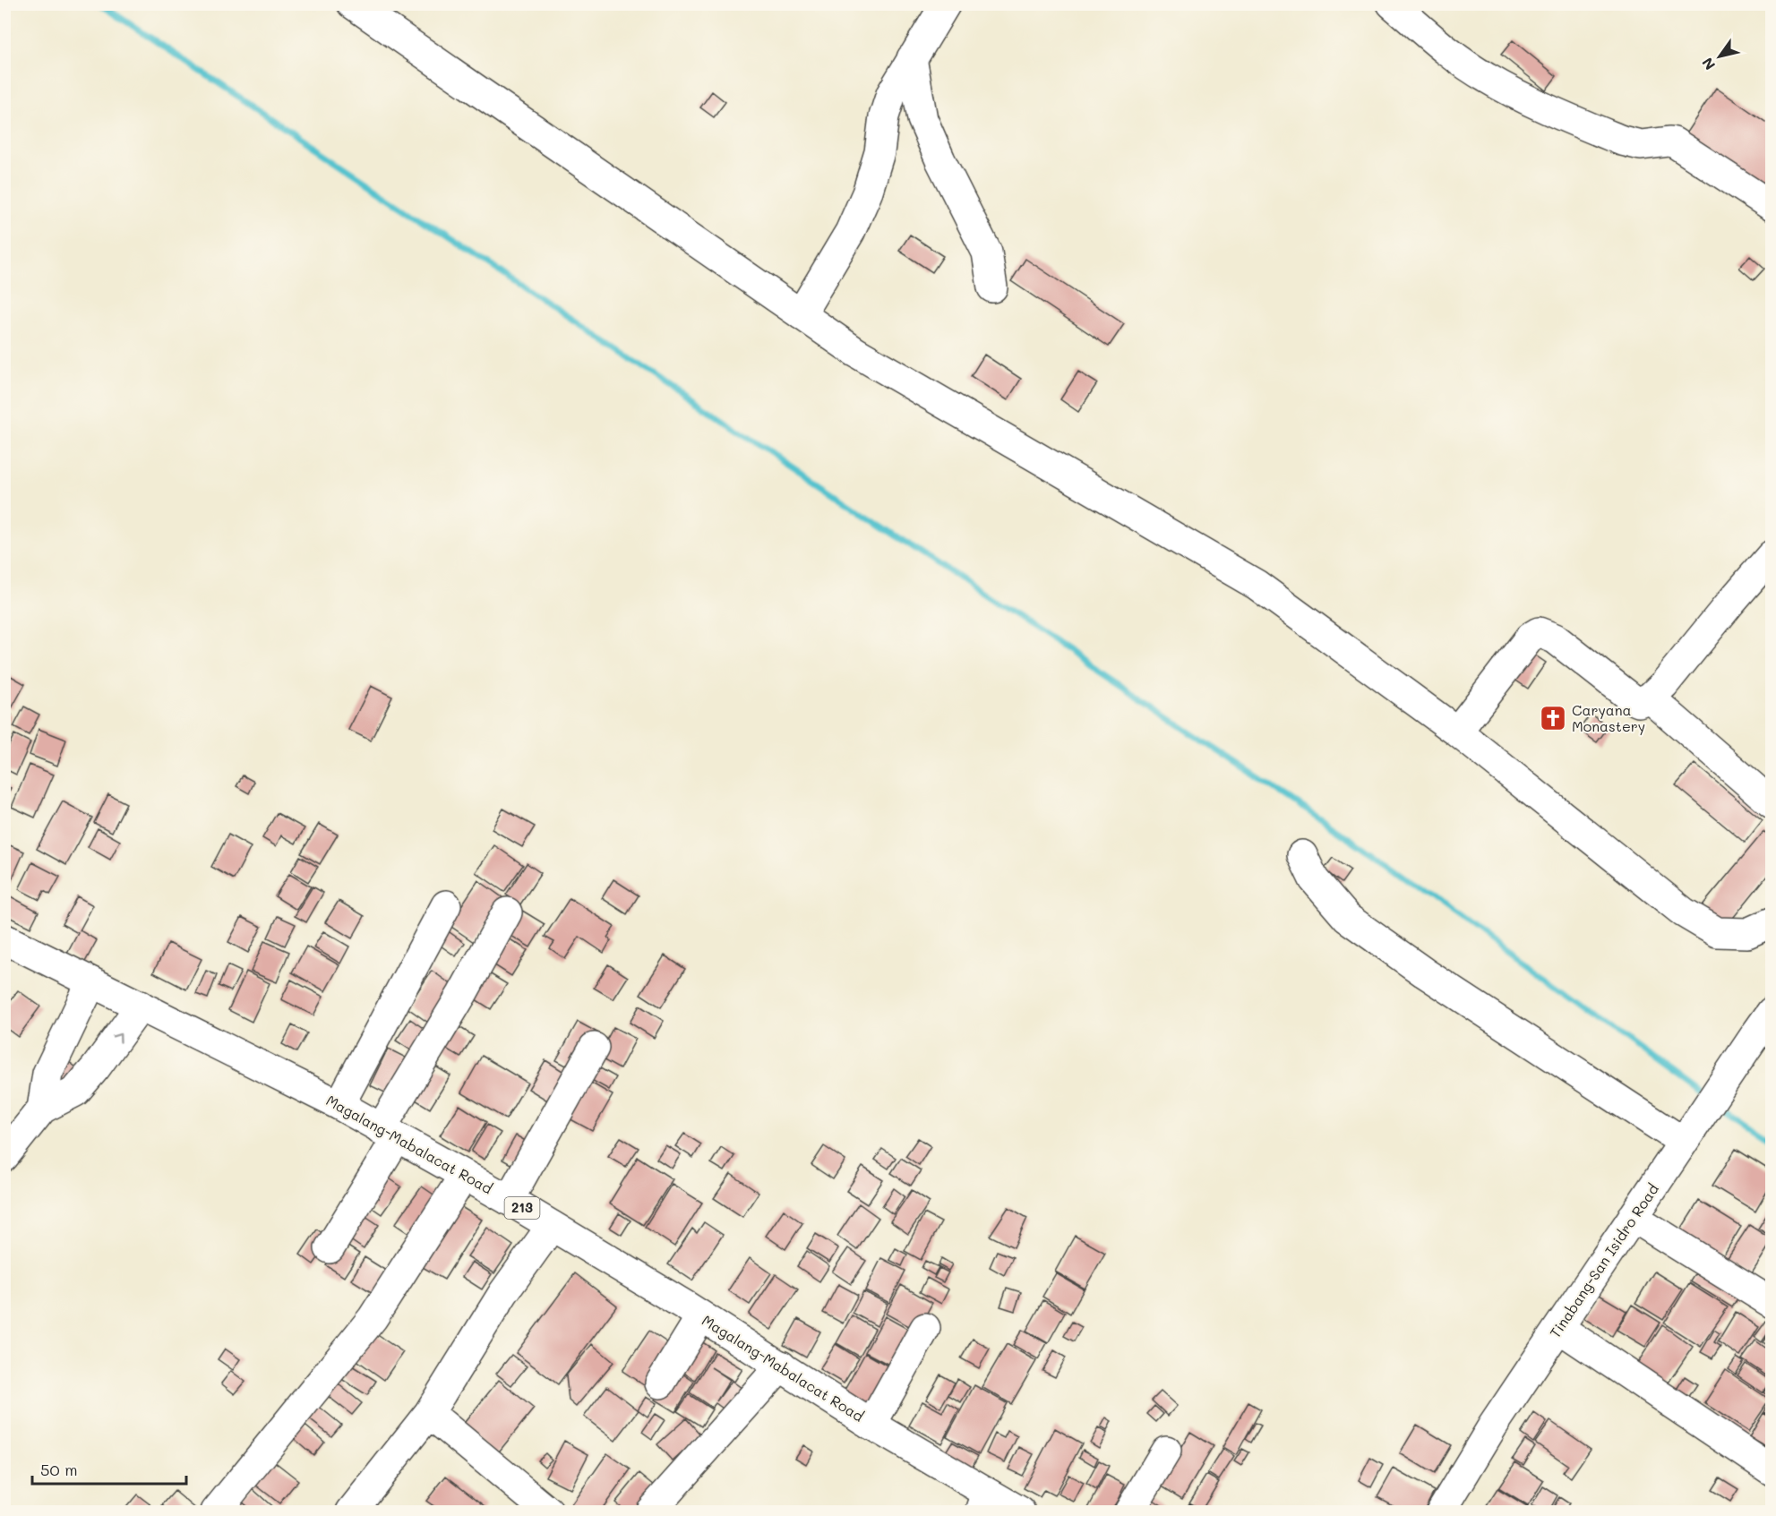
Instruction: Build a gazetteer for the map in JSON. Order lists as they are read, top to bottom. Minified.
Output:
{"streets":{"street":["Magalang-Mabalacat Road","213","Tinabang-San Isidro Road"]},"places":{"church":["Caryana Monastery"]},"scale_bar":"50 m","north":"bottom left"}
